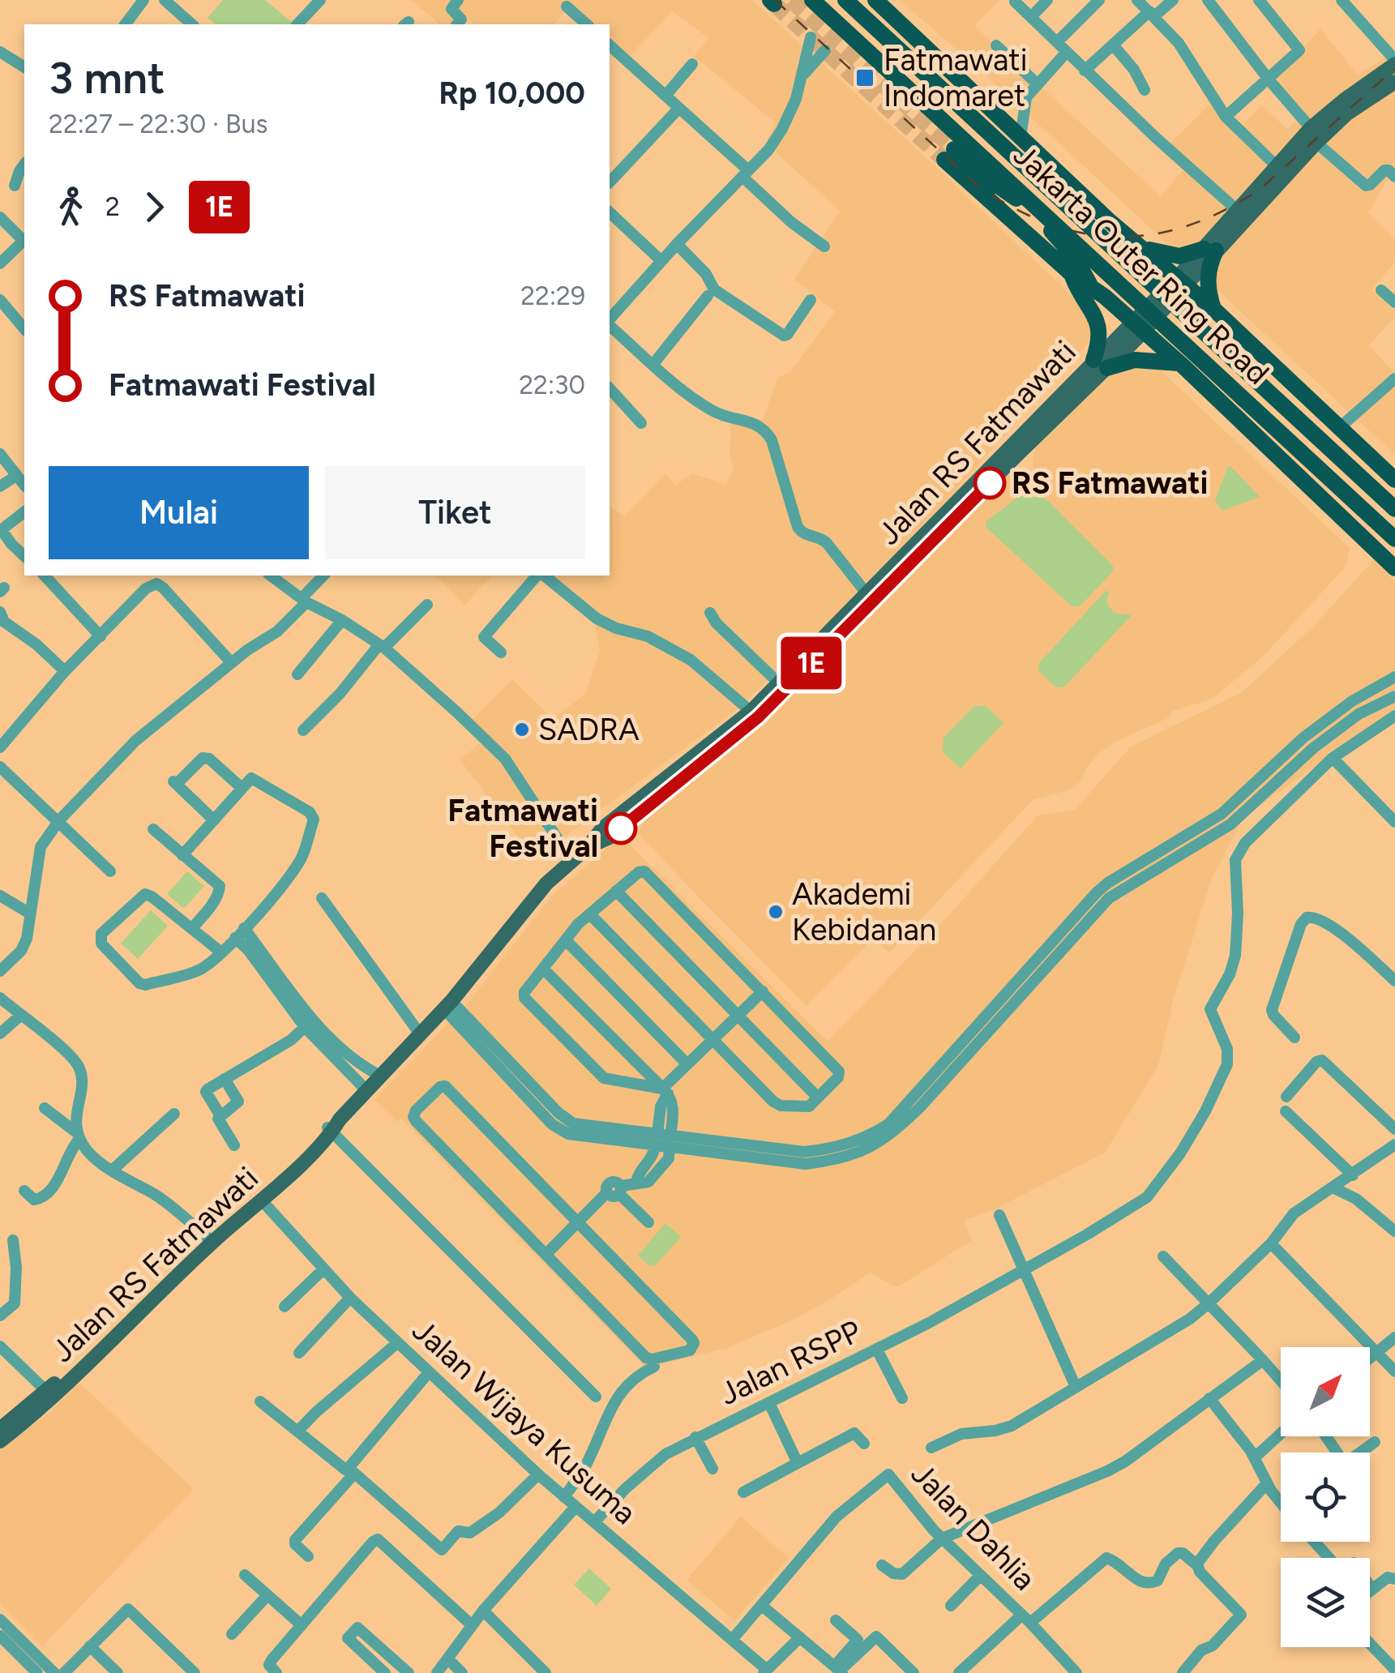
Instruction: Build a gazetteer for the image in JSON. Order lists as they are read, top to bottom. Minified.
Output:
{"streets":{"highway":["Jakarta Outer Ring Road"],"main road":["Jalan RS Fatmawati"],"street":["Jalan RSPP","Jalan Wijaya Kusuma","Jalan Dahlia"]},"crossings":[["Jalan RS Fatmawati","Jalan Wijaya Kusuma"],["Jalan RSPP","Jalan Wijaya Kusuma"],["Jalan Wijaya Kusuma","Jalan Dahlia"]],"places":{"transit":["Fatmawati Indomaret"],"other":["RS Fatmawati","SADRA","Fatmawati Festival","Akademi Kebidanan"]},"lines":["bus line 1E"],"north":"top right","page":{"on_map":"1E","heading":["3 mnt","22:27 – 22:30 · Bus","Rp 10,000"],"legs":["2","1E"],"list":[{"name":"RS Fatmawati","value":"22:29"},{"name":"Fatmawati Festival","value":"22:30"}],"buttons":["Mulai","Tiket"]}}
